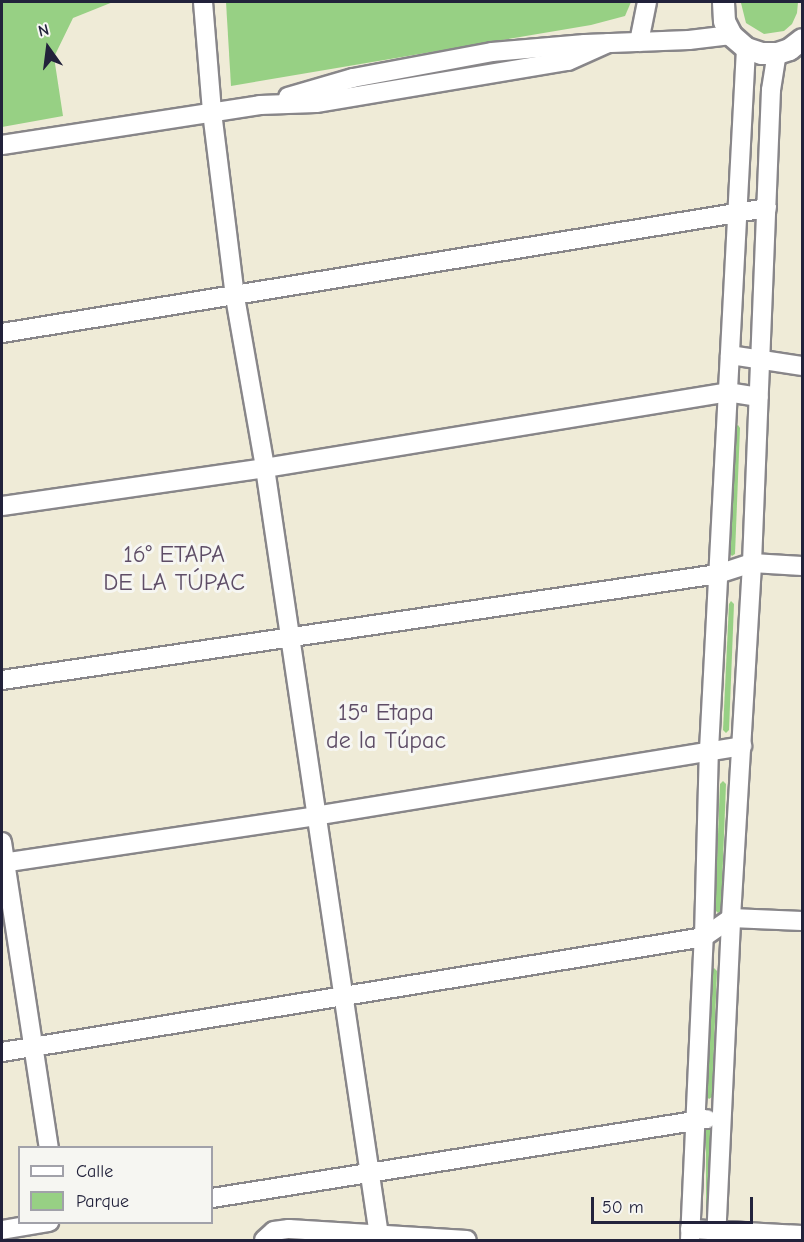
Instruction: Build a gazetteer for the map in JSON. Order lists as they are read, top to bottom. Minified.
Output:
{"districts":["16° ETAPA DE LA TÚPAC","15ª Etapa de la Túpac"],"legend":["Calle","Parque"],"scale_bar":"50 m","north":"top"}
